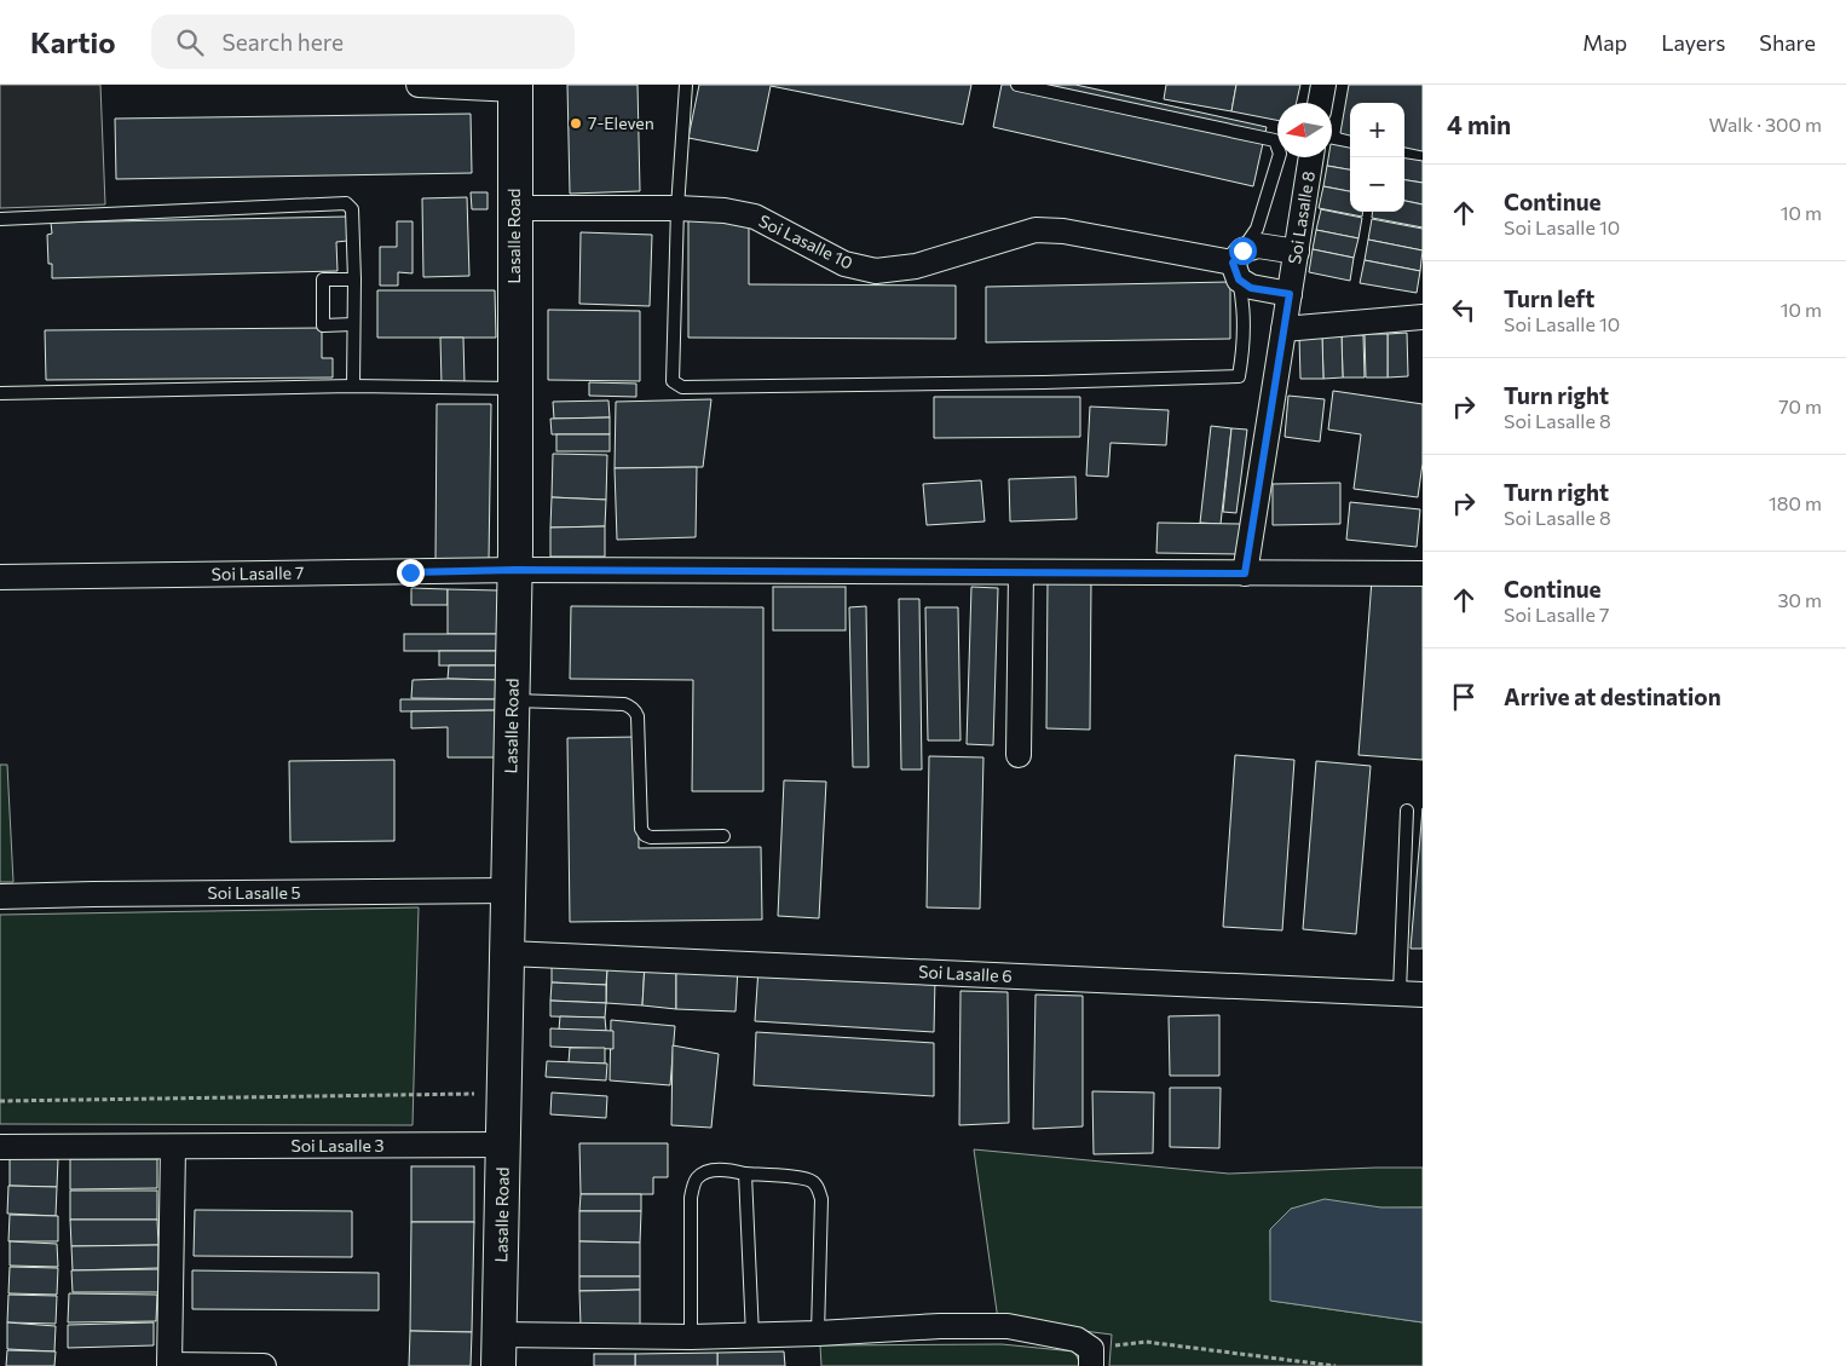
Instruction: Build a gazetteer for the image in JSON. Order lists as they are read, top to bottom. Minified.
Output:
{"streets":{"street":["Soi Lasalle 8","Lasalle Road","Soi Lasalle 10","Soi Lasalle 7","Soi Lasalle 5","Soi Lasalle 6","Soi Lasalle 3"]},"crossings":[["Soi Lasalle 8","Soi Lasalle 10"],["Lasalle Road","Soi Lasalle 10"],["Lasalle Road","Soi Lasalle 7"],["Lasalle Road","Soi Lasalle 5"],["Lasalle Road","Soi Lasalle 6"],["Lasalle Road","Soi Lasalle 3"]],"places":["7-Eleven"],"north":"left","page":{"header":"Kartio","search":"Search here","nav":["Map","Layers","Share"],"heading":["4 min","Walk · 300 m"],"map_buttons":["+","−"],"list":[["Continue","Soi Lasalle 10","10 m"],["Turn left","Soi Lasalle 10","10 m"],["Turn right","Soi Lasalle 8","70 m"],["Turn right","Soi Lasalle 8","180 m"],["Continue","Soi Lasalle 7","30 m"],"Arrive at destination"]}}
